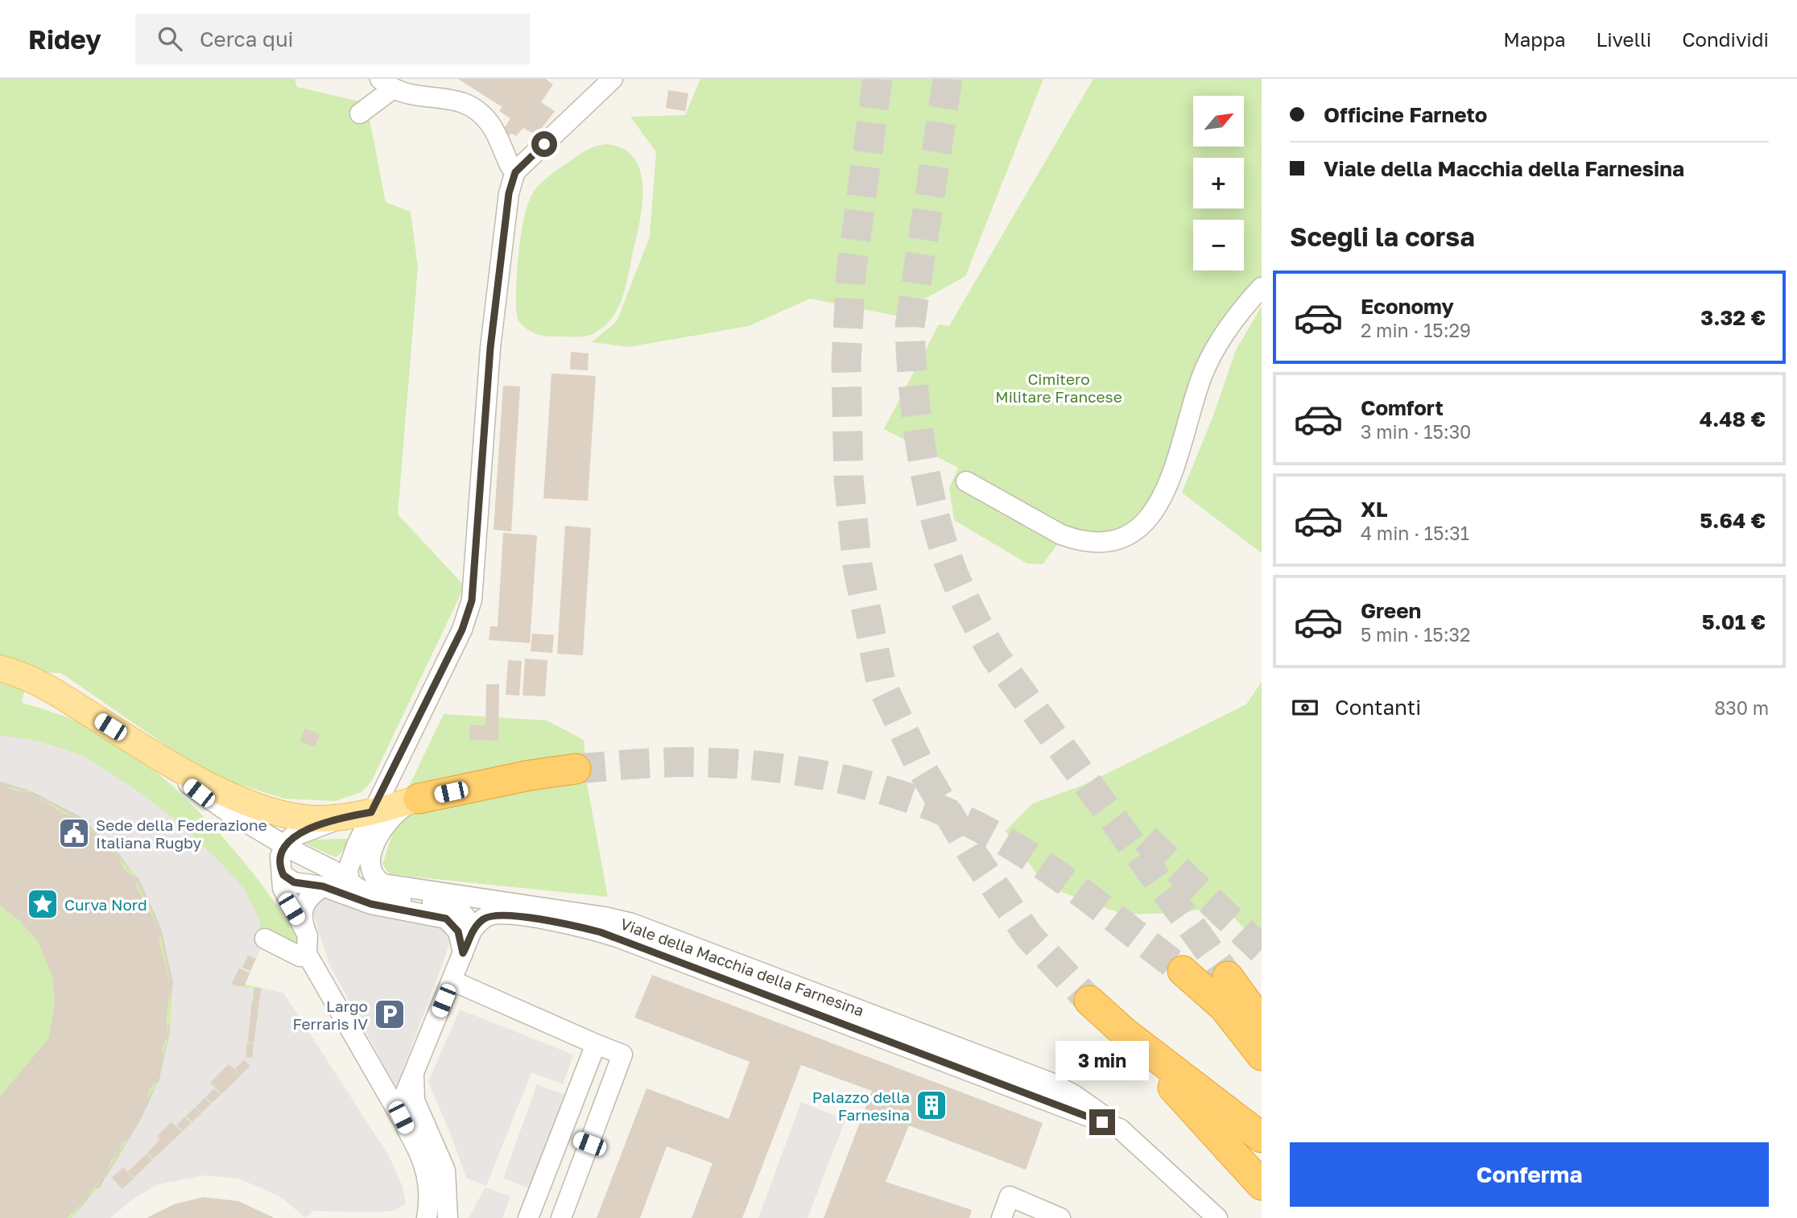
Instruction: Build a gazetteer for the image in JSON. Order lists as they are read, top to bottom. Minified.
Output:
{"streets":{"street":["Viale della Macchia della Farnesina"]},"parks":["Cimitero Militare Francese"],"places":{"public building":["Sede della Federazione Italiana Rugby"],"place":["Curva Nord"],"parking":["Largo Ferraris IV"],"building":["Palazzo della Farnesina"]},"north":"top right","page":{"header":"Ridey","search":"Cerca qui","nav":["Mappa","Livelli","Condividi"],"banner":["Officine Farneto","Viale della Macchia della Farnesina"],"map_buttons":["+","−"],"heading":"Scegli la corsa","list":[{"name":"Economy","note":"2 min · 15:29","value":"3.32 €"},{"name":"Comfort","note":"3 min · 15:30","value":"4.48 €"},{"name":"XL","note":"4 min · 15:31","value":"5.64 €"},{"name":"Green","note":"5 min · 15:32","value":"5.01 €"}],"pay":["Contanti","830 m"],"bubble":"3 min","buttons":"Conferma"}}
